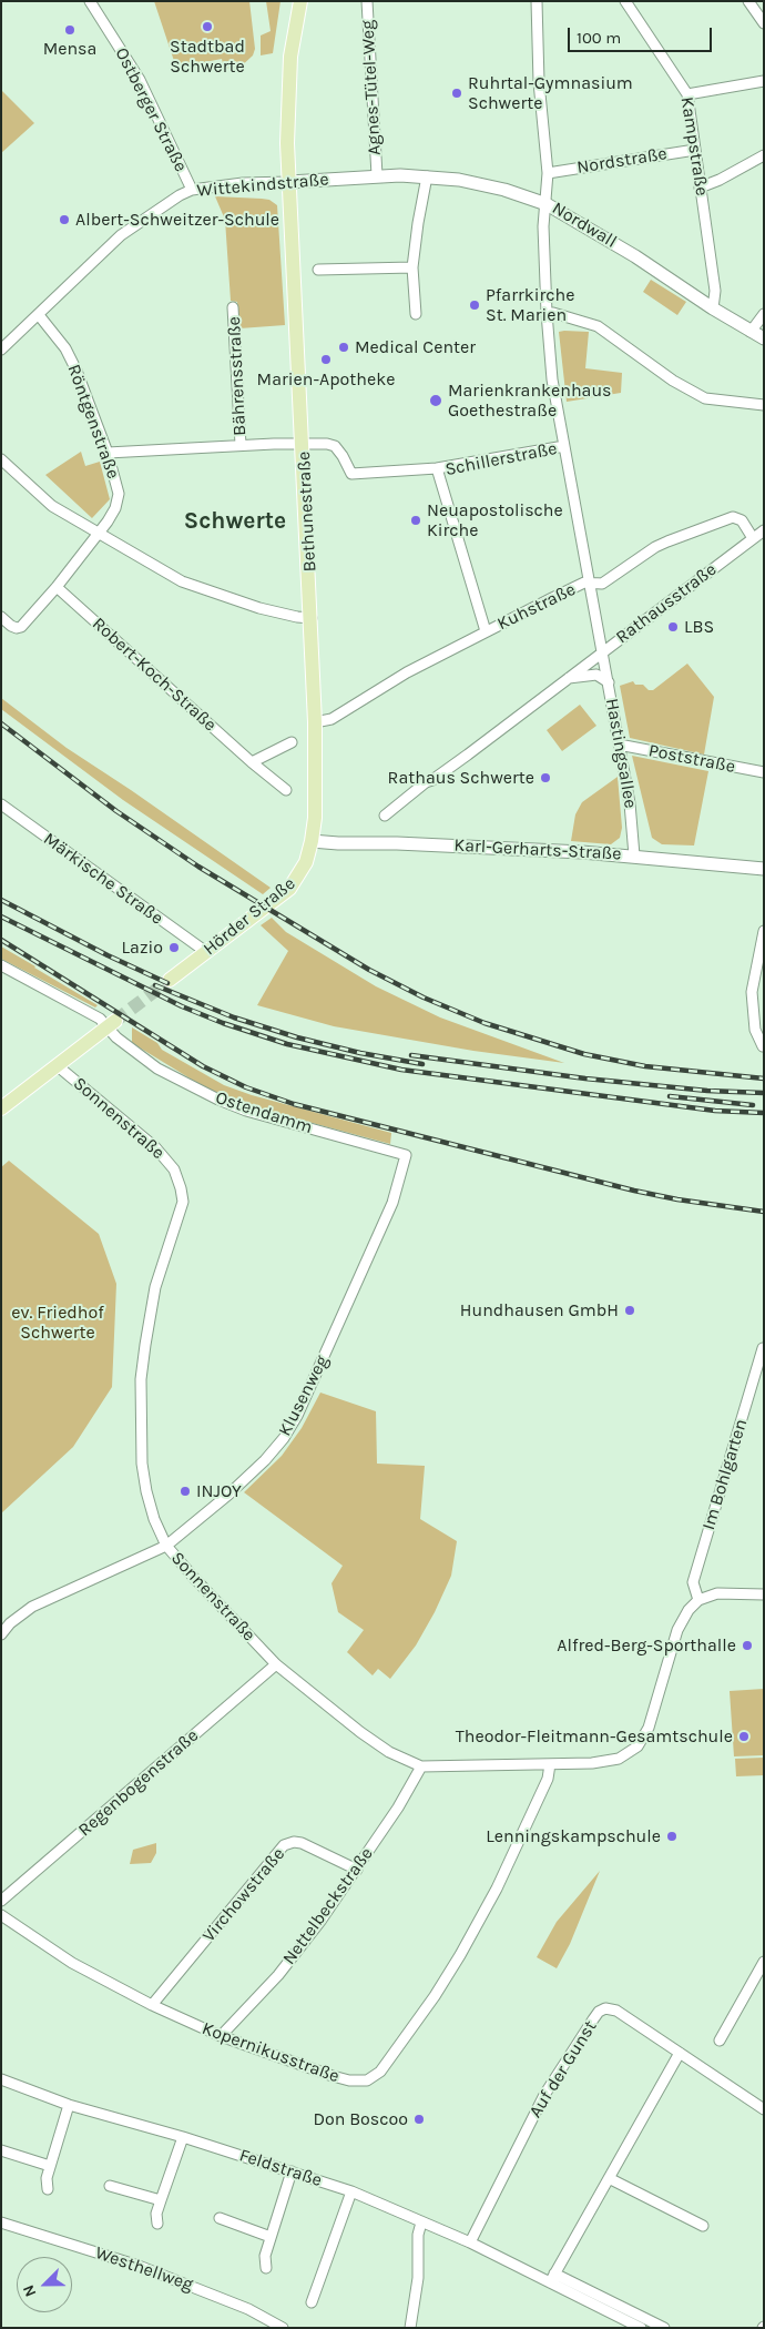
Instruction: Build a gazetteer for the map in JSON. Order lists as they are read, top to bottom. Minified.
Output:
{"streets":{"main road":["Wittekindstraße","Nordwall","Bethunestraße","Karl-Gerharts-Straße","Hörder Straße"],"street":["Agnes-Tütel-Weg","Ostberger Straße","Kampstraße","Nordstraße","Bährensstraße","Röntgenstraße","Schillerstraße","Rathausstraße","Kuhstraße","Robert-Koch-Straße","Hastingsallee","Poststraße","Märkische Straße","Ostendamm","Sonnenstraße","Klusenweg","Im Bohlgarten","Regenbogenstraße","Virchowstraße","Nettelbeckstraße","Kopernikusstraße","Auf der Gunst","Feldstraße","Westhellweg"]},"crossings":[["Agnes-Tütel-Weg","Wittekindstraße"],["Ostberger Straße","Wittekindstraße"],["Kampstraße","Nordstraße"],["Kampstraße","Nordwall"],["Nordstraße","Nordwall"],["Wittekindstraße","Nordwall"],["Wittekindstraße","Röntgenstraße"],["Wittekindstraße","Bethunestraße"],["Wittekindstraße","Hastingsallee"],["Nordwall","Hastingsallee"],["Röntgenstraße","Robert-Koch-Straße"],["Schillerstraße","Kuhstraße"],["Schillerstraße","Hastingsallee"],["Bethunestraße","Kuhstraße"],["Bethunestraße","Karl-Gerharts-Straße"],["Bethunestraße","Hörder Straße"],["Rathausstraße","Kuhstraße"],["Rathausstraße","Hastingsallee"],["Kuhstraße","Hastingsallee"],["Hastingsallee","Poststraße"],["Hastingsallee","Karl-Gerharts-Straße"],["Karl-Gerharts-Straße","Hörder Straße"],["Märkische Straße","Hörder Straße"],["Ostendamm","Klusenweg"],["Sonnenstraße","Klusenweg"],["Sonnenstraße","Im Bohlgarten"],["Sonnenstraße","Regenbogenstraße"],["Sonnenstraße","Nettelbeckstraße"],["Sonnenstraße","Kopernikusstraße"],["Virchowstraße","Nettelbeckstraße"],["Virchowstraße","Kopernikusstraße"],["Nettelbeckstraße","Kopernikusstraße"],["Auf der Gunst","Feldstraße"]],"districts":["Schwerte"],"parks":["ev. Friedhof Schwerte"],"places":["Stadtbad Schwerte","Mensa","Ruhrtal-Gymnasium Schwerte","Albert-Schweitzer-Schule","Pfarrkirche St. Marien","Medical Center","Marien-Apotheke","Marienkrankenhaus Goethestraße","Neuapostolische Kirche","LBS","Rathaus Schwerte","Lazio","Hundhausen GmbH","INJOY","Alfred-Berg-Sporthalle","Theodor-Fleitmann-Gesamtschule","Lenningskampschule","Don Boscoo"],"scale_bar":"100 m","north":"bottom left"}
